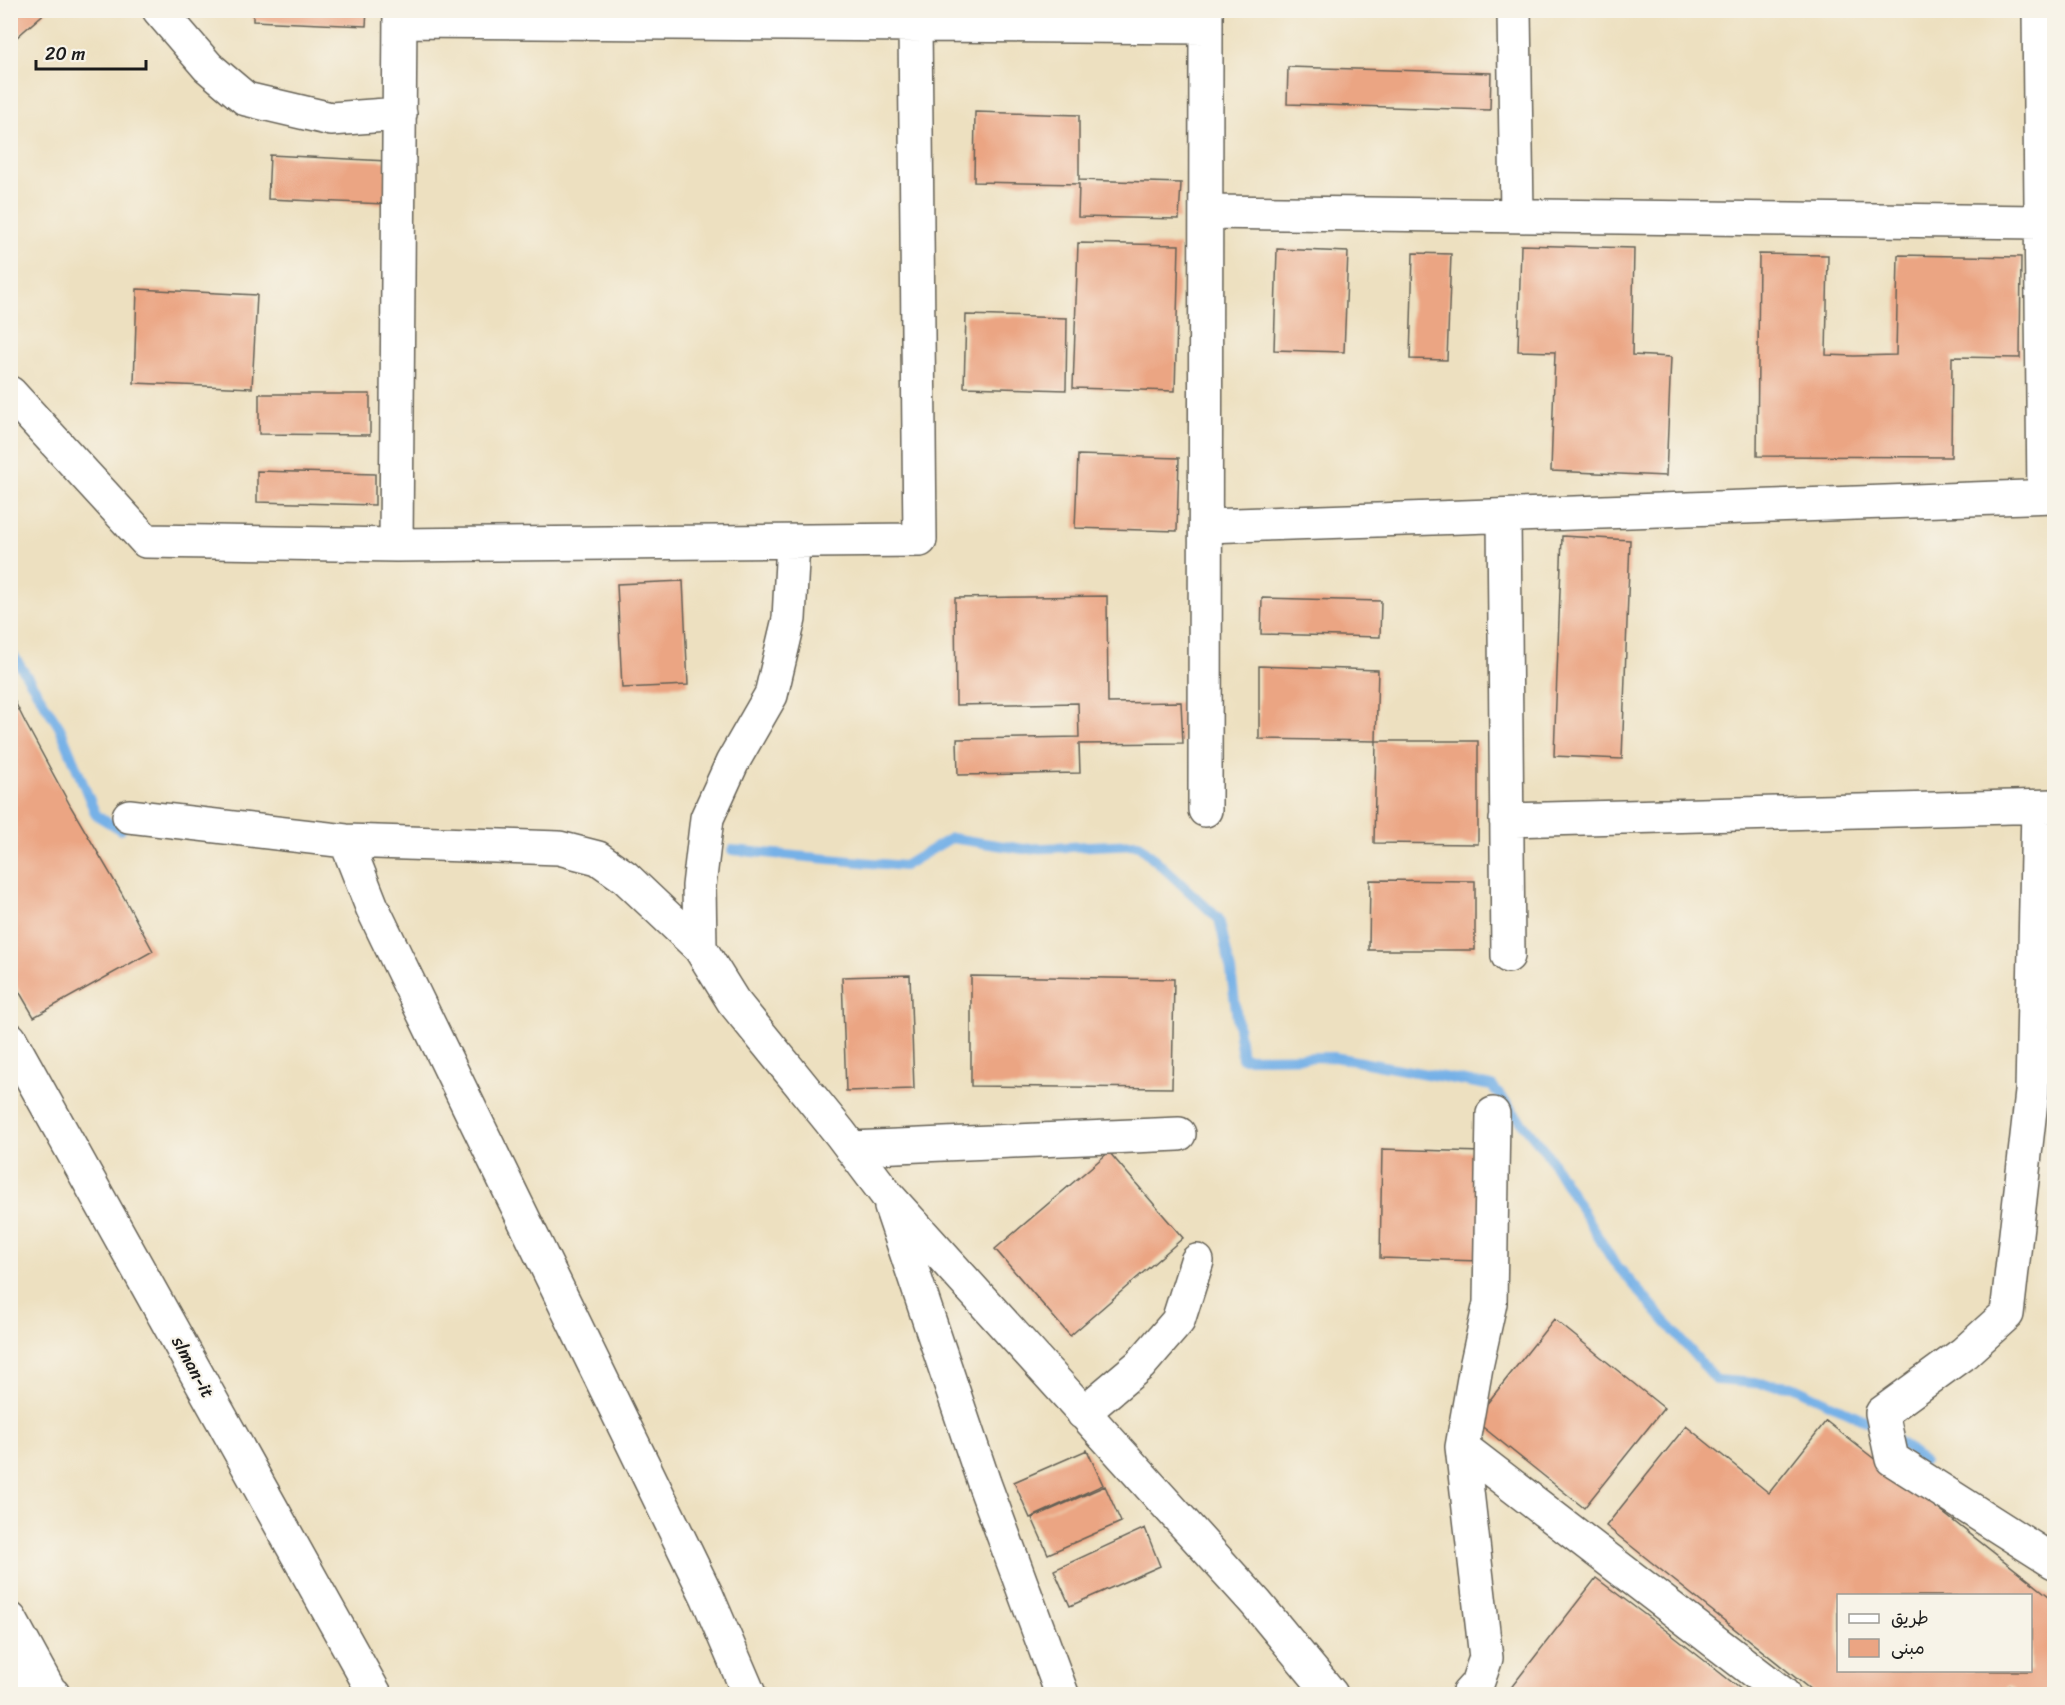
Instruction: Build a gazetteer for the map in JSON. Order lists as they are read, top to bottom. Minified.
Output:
{"streets":{"street":["slman-it"]},"legend":["طريق","مبنى"],"scale_bar":"20 m"}
